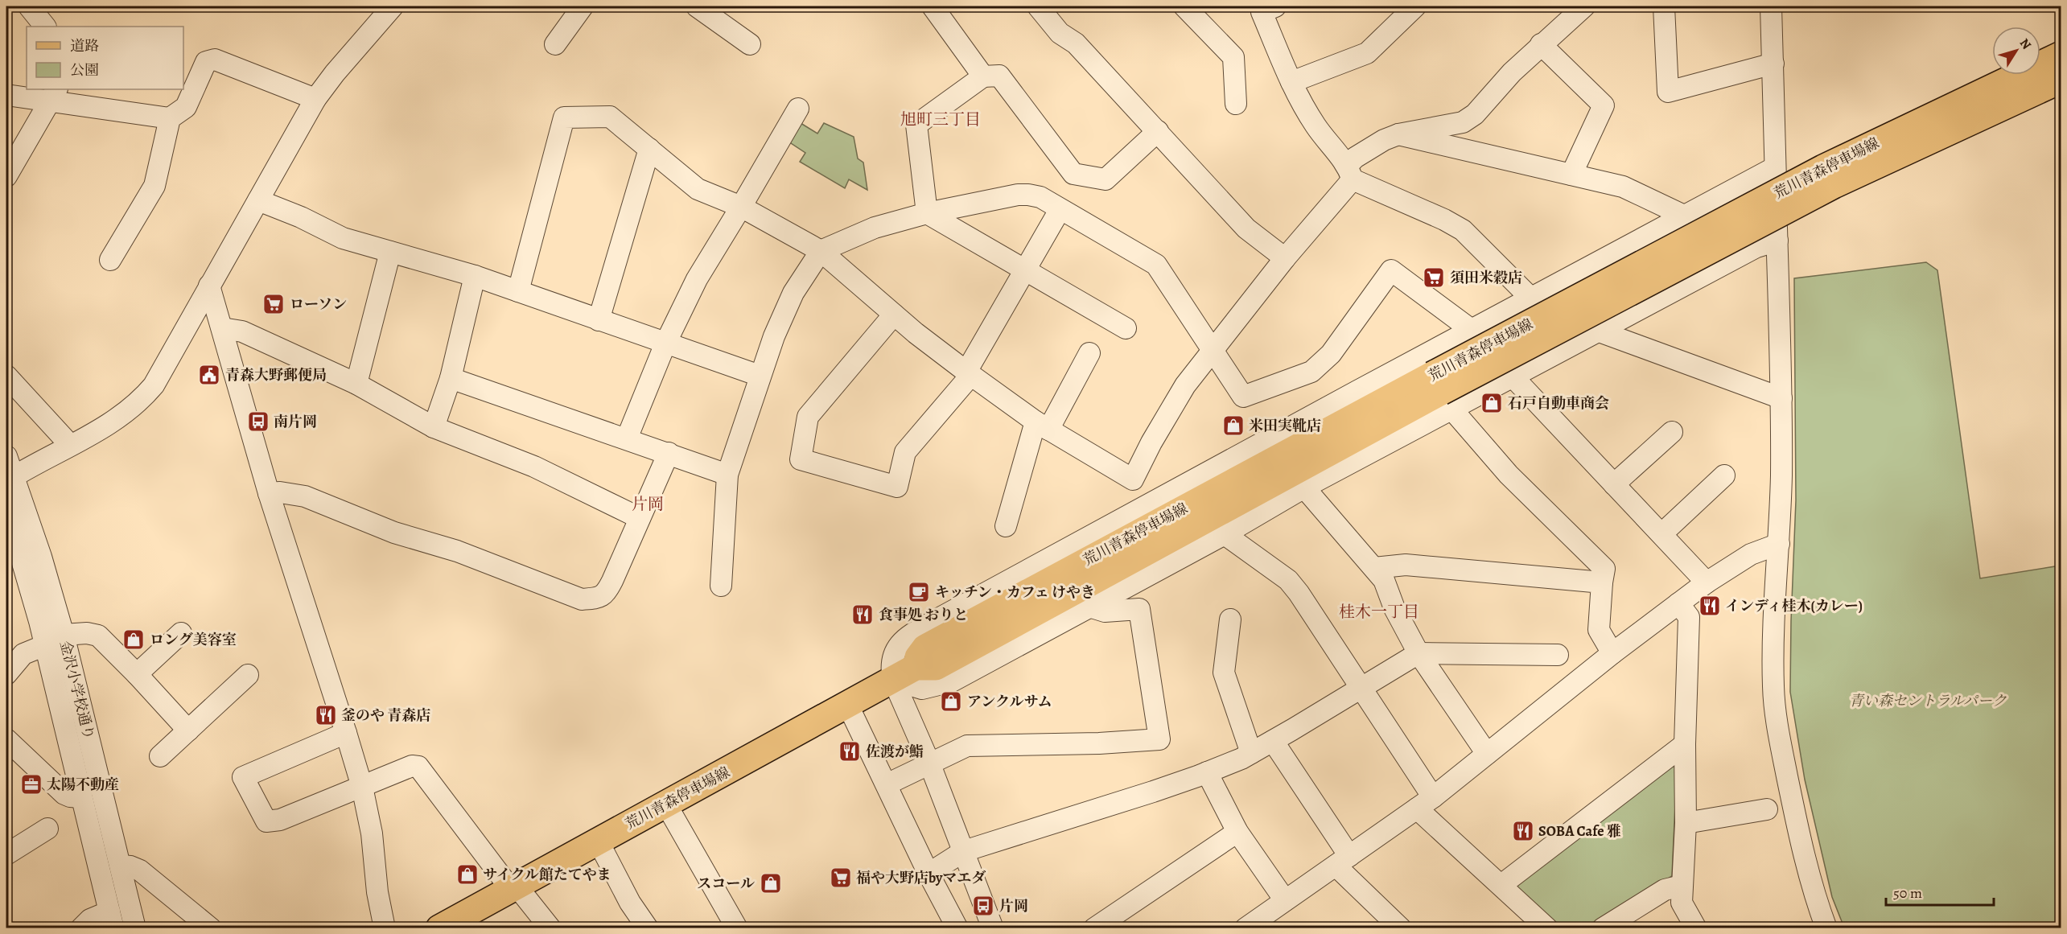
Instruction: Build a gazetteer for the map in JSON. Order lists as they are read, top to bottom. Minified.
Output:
{"streets":{"main road":["荒川青森停車場線"],"street":["金沢小学校通り"]},"districts":["旭町三丁目","片岡","桂木一丁目"],"parks":["青い森セントラルパーク"],"places":{"supermarket":["須田米穀店","ローソン","福や大野店byマエダ"],"public building":["青森大野郵便局"],"shop":["石戸自動車商会","米田実靴店","ロング美容室","アンクルサム","サイクル館たてやま","スコール"],"bus stop":["南片岡","片岡"],"cafe":["キッチン・カフェ けやき"],"restaurant":["インディ桂木(カレー)","食事処 おりと","釜のや 青森店","佐渡が鮨","SOBA Cafe 雅"],"office":["太陽不動産"]},"legend":["道路","公園"],"scale_bar":"50 m","north":"top right"}
